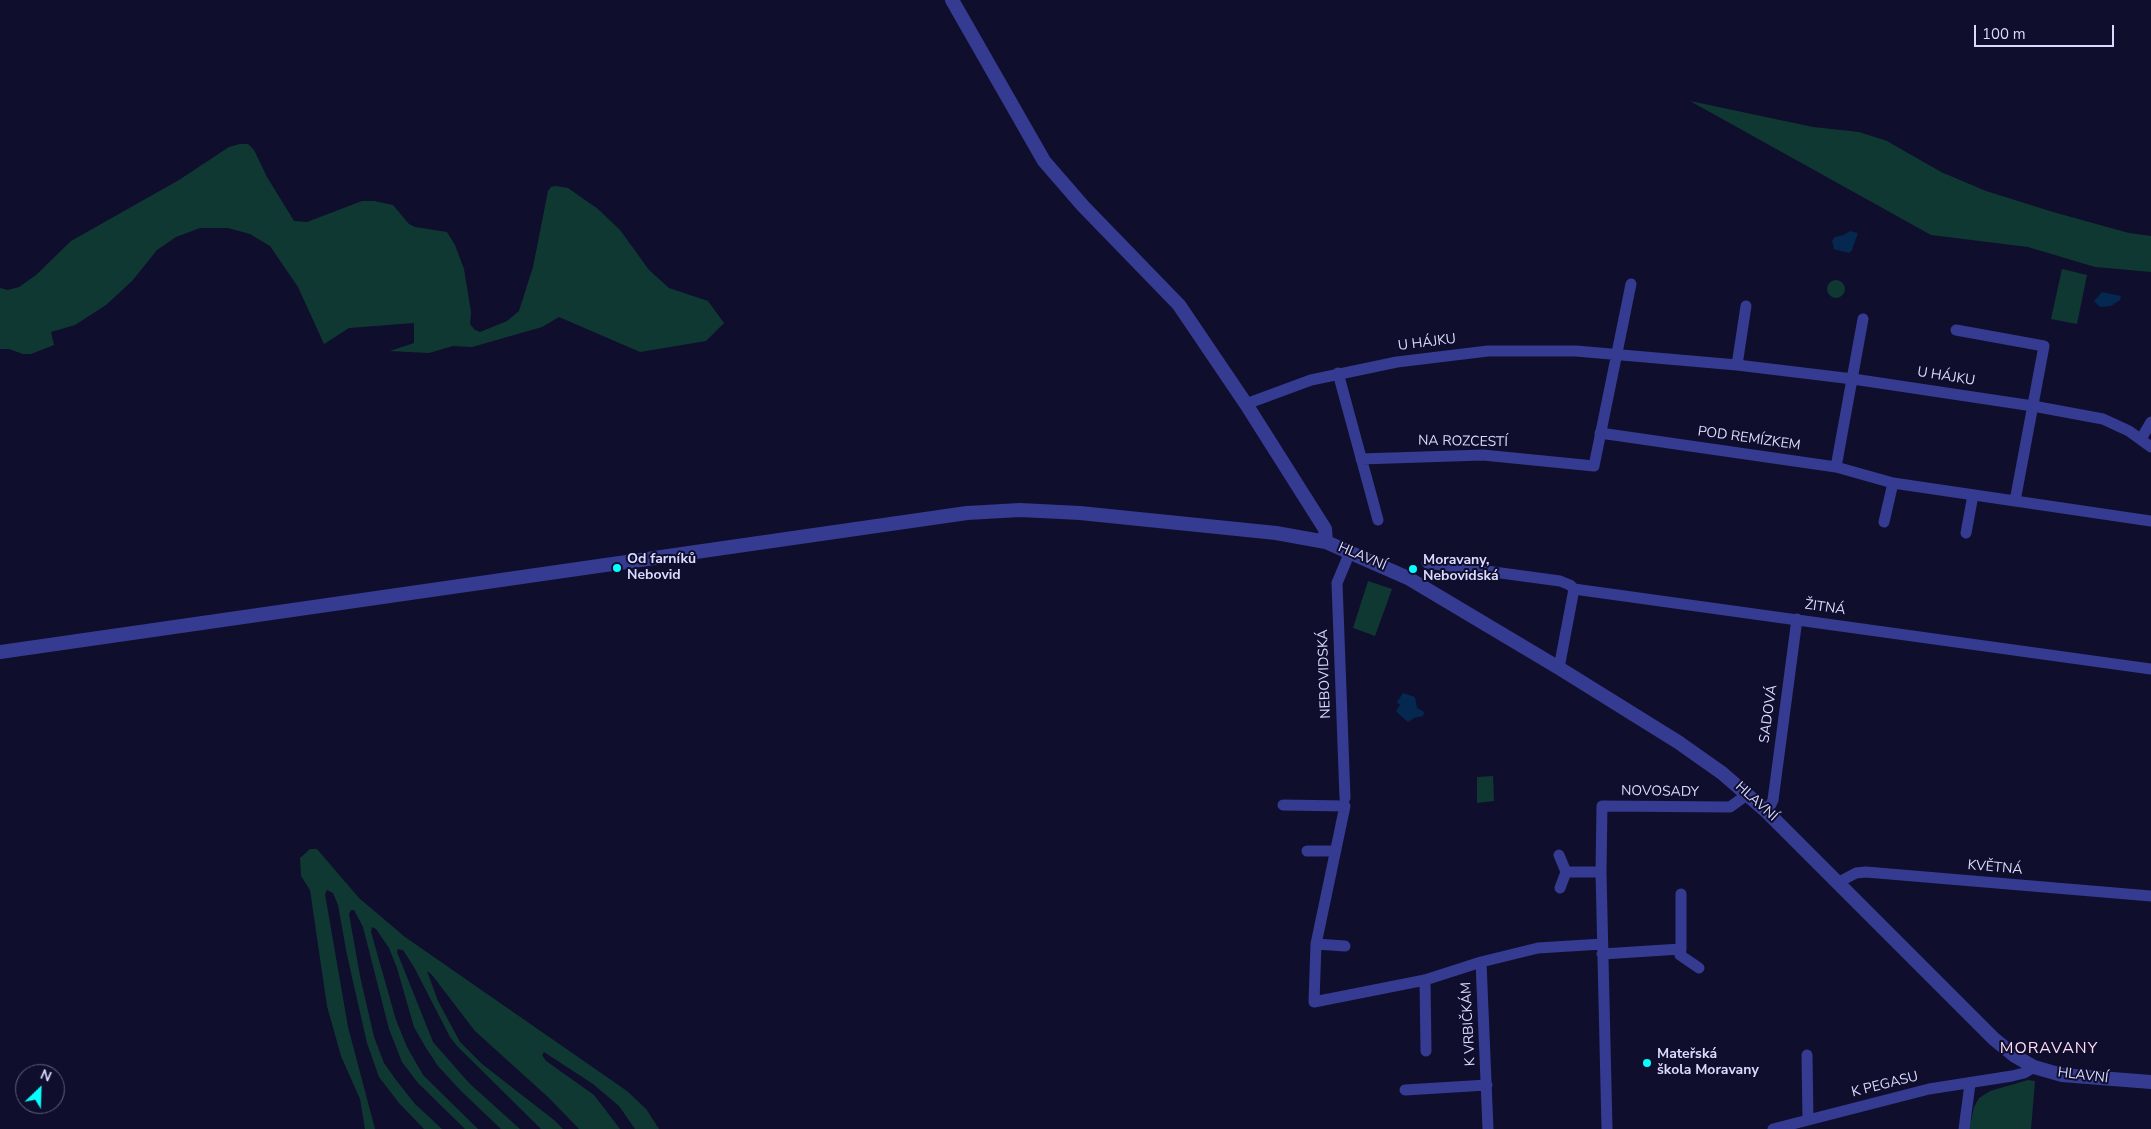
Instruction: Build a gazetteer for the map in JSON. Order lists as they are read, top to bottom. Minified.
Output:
{"streets":{"street":["U HÁJKU","POD REMÍZKEM","NA ROZCESTÍ","HLAVNÍ","ŽITNÁ","NEBOVIDSKÁ","SADOVÁ","NOVOSADY","KVĚTNÁ","K VRBIČKÁM","K PEGASU"]},"crossings":[["POD REMÍZKEM","NA ROZCESTÍ"],["HLAVNÍ","NEBOVIDSKÁ"],["HLAVNÍ","SADOVÁ"],["HLAVNÍ","NOVOSADY"],["HLAVNÍ","KVĚTNÁ"],["HLAVNÍ","K PEGASU"],["ŽITNÁ","SADOVÁ"],["NOVOSADY","K VRBIČKÁM"]],"districts":["MORAVANY"],"places":["Od farníků Nebovid","Moravany, Nebovidská","Mateřská škola Moravany"],"scale_bar":"100 m","north":"top right"}
